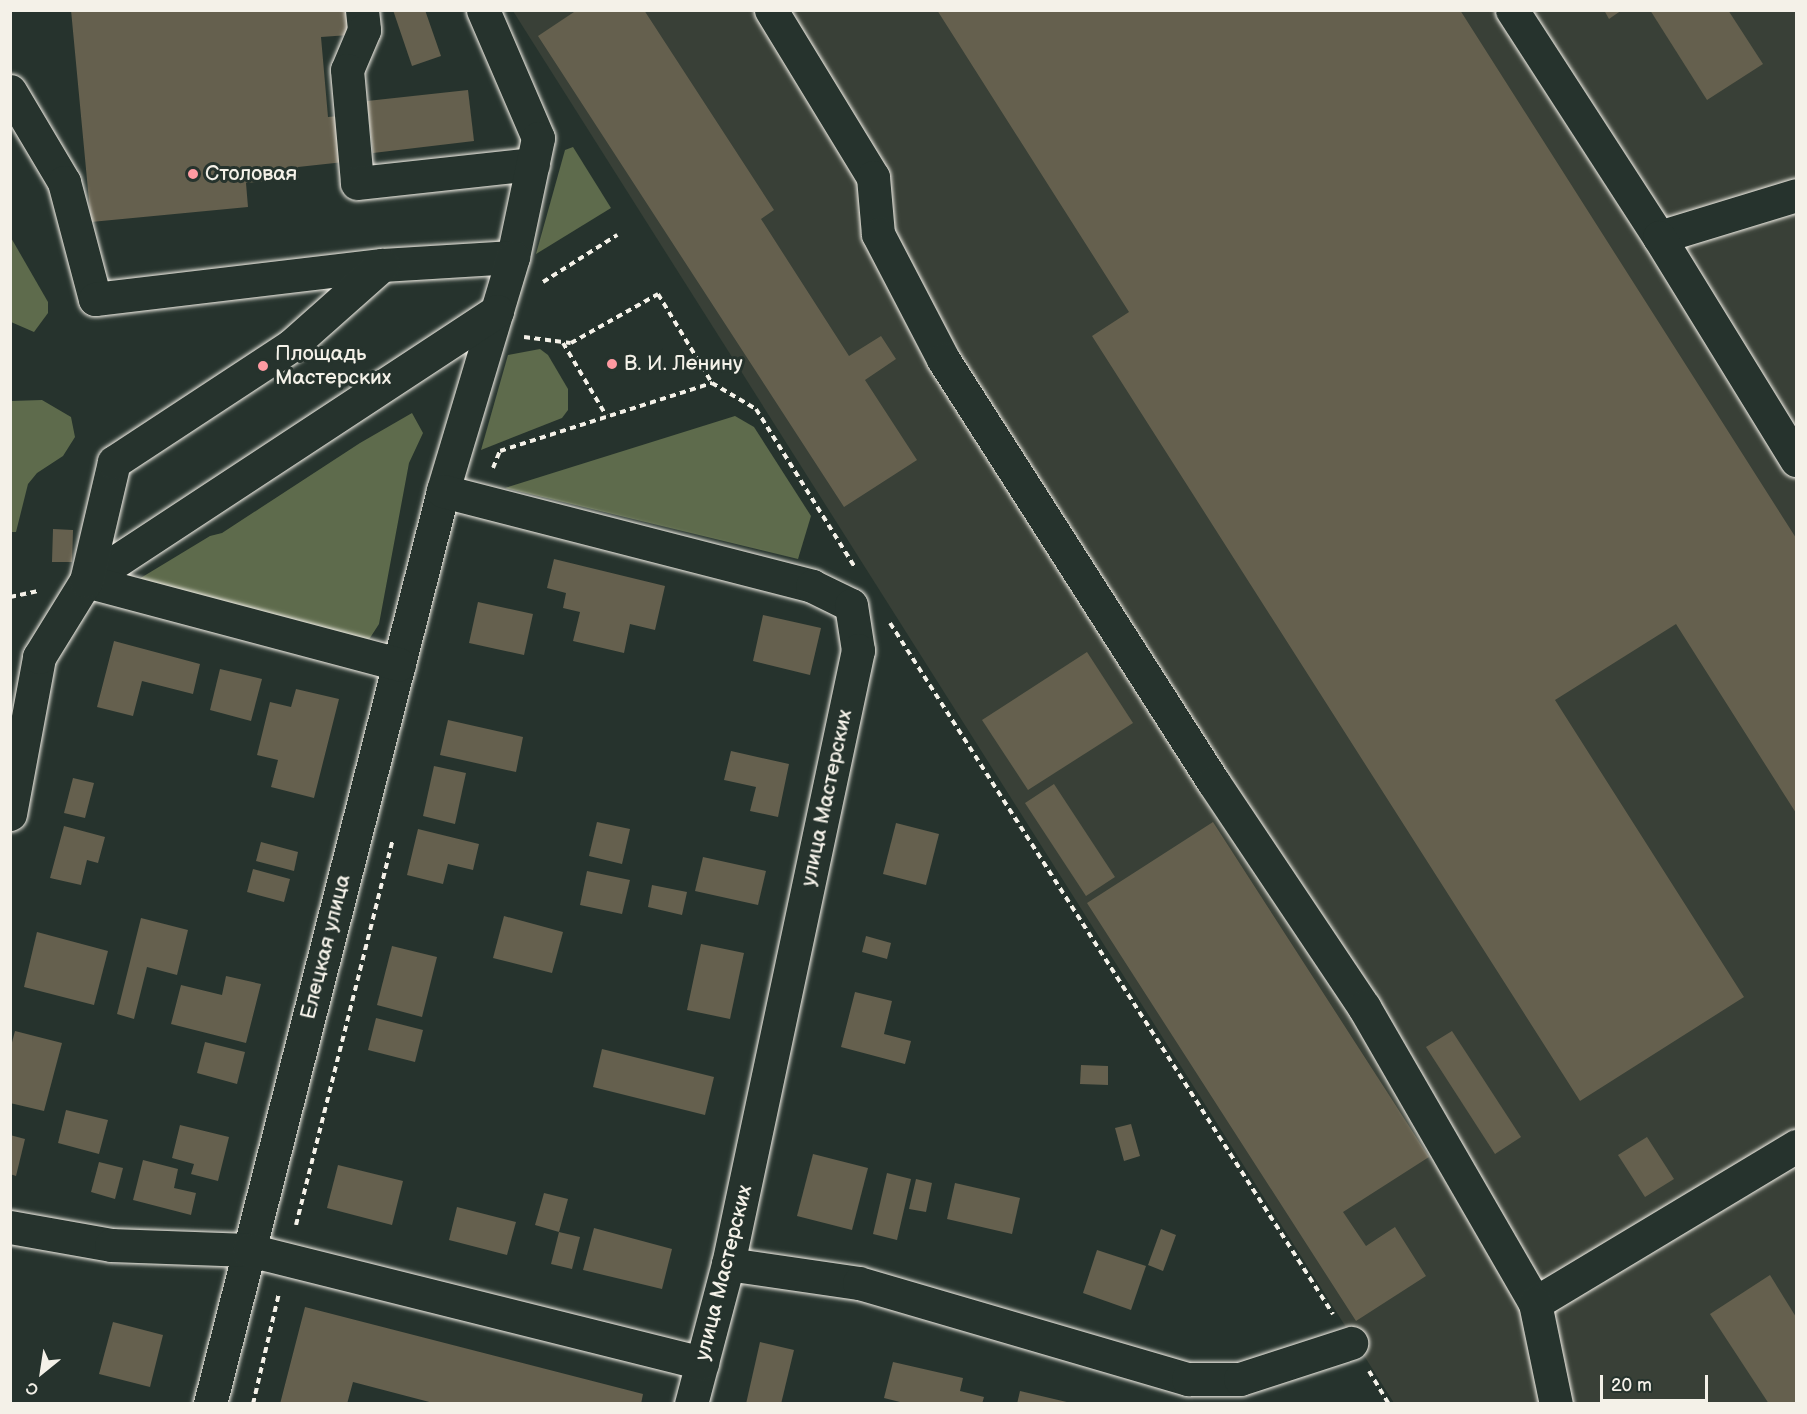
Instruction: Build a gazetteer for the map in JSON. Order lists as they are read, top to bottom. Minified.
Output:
{"streets":{"street":["улица Мастерских","Елецкая улица"]},"crossings":[["улица Мастерских","Елецкая улица"]],"places":["Столовая","В. И. Ленину","Площадь Мастерских"],"scale_bar":"20 m","north":"bottom left"}
